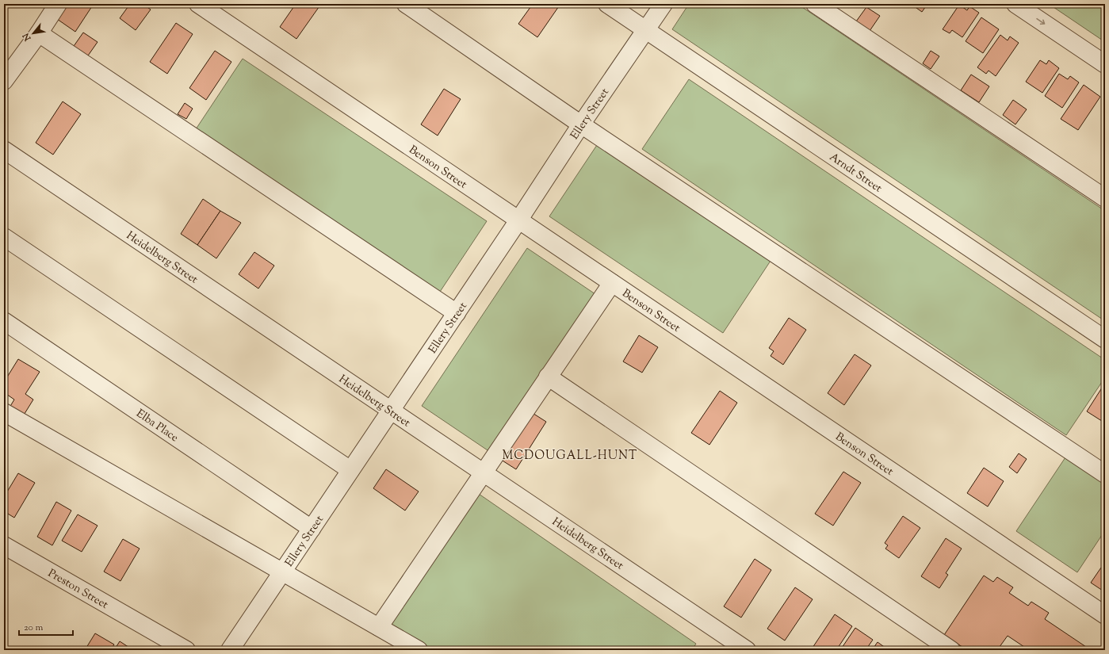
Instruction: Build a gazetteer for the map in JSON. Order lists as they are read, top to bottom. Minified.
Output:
{"streets":{"street":["Ellery Street","Benson Street","Arndt Street","Heidelberg Street","Elba Place","Preston Street"]},"crossings":[["Ellery Street","Benson Street"],["Ellery Street","Arndt Street"],["Ellery Street","Heidelberg Street"],["Ellery Street","Elba Place"]],"districts":["MCDOUGALL-HUNT"],"scale_bar":"20 m","north":"bottom left"}
